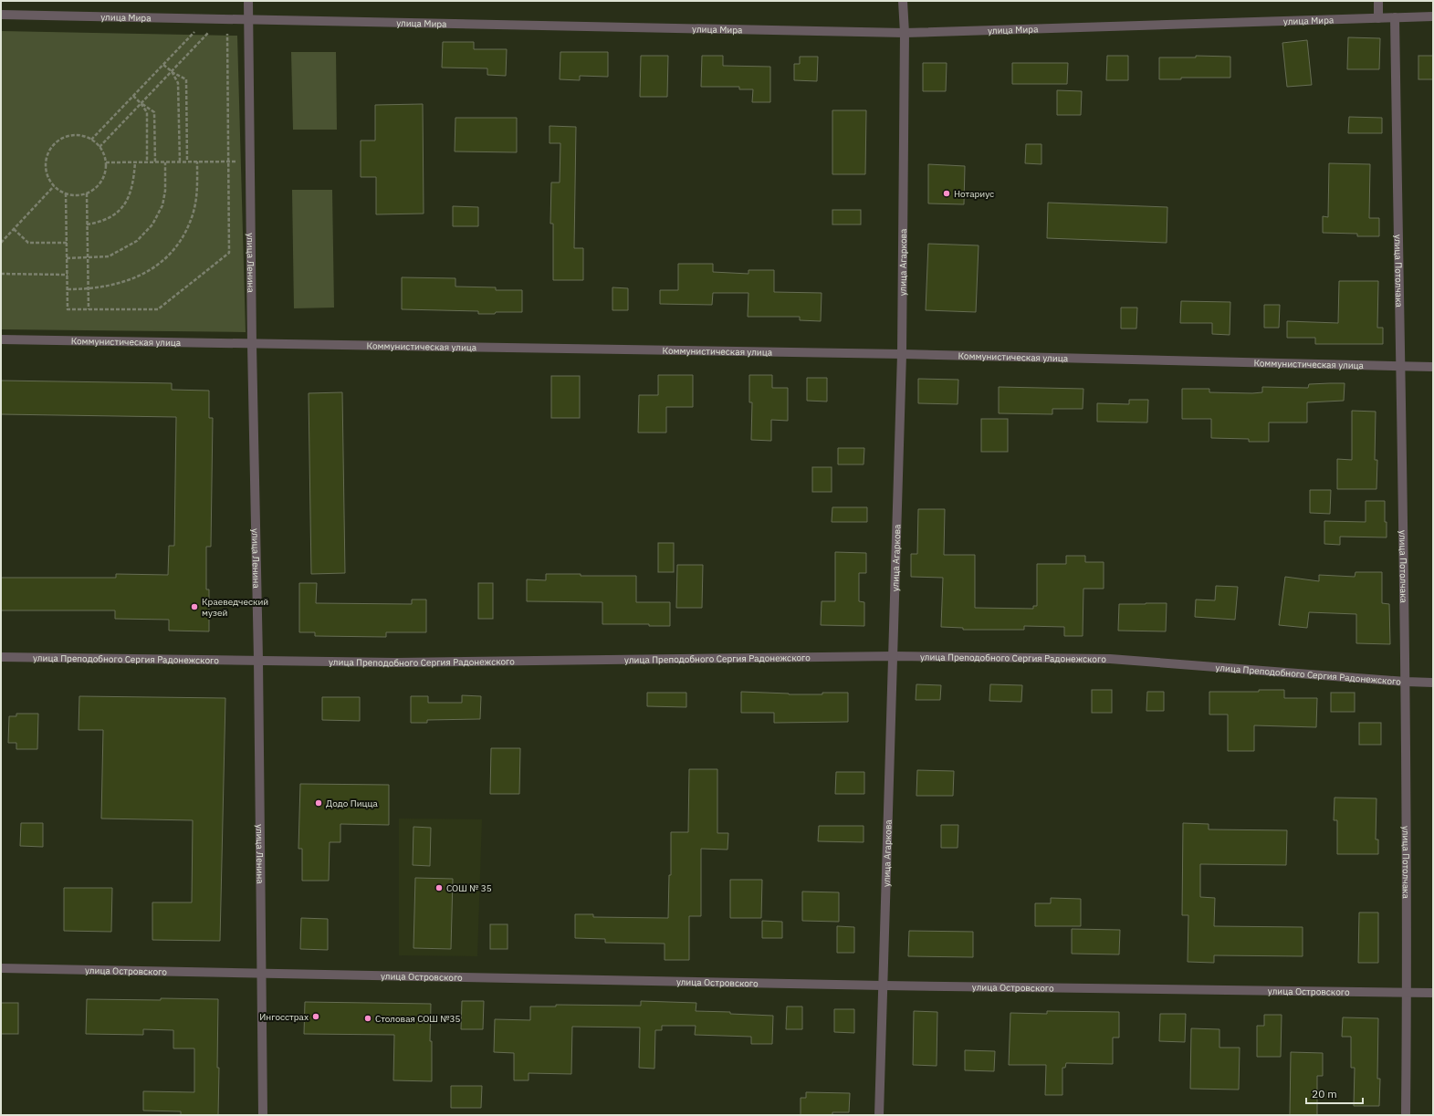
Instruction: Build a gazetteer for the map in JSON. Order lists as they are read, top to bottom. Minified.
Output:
{"streets":{"street":["улица Мира","улица Ленина","улица Агаркова","улица Потолчака","Коммунистическая улица","улица Преподобного Сергия Радонежского","улица Островского"]},"crossings":[["улица Мира","улица Ленина"],["улица Мира","улица Агаркова"],["улица Мира","улица Потолчака"],["улица Ленина","Коммунистическая улица"],["улица Ленина","улица Преподобного Сергия Радонежского"],["улица Ленина","улица Островского"],["улица Агаркова","Коммунистическая улица"],["улица Агаркова","улица Преподобного Сергия Радонежского"],["улица Агаркова","улица Островского"],["улица Потолчака","Коммунистическая улица"],["улица Потолчака","улица Преподобного Сергия Радонежского"],["улица Потолчака","улица Островского"]],"places":["Нотариус","Краеведческий музей","Додо Пицца","СОШ № 35","Ингосстрах","Столовая СОШ №35"],"scale_bar":"20 m"}
